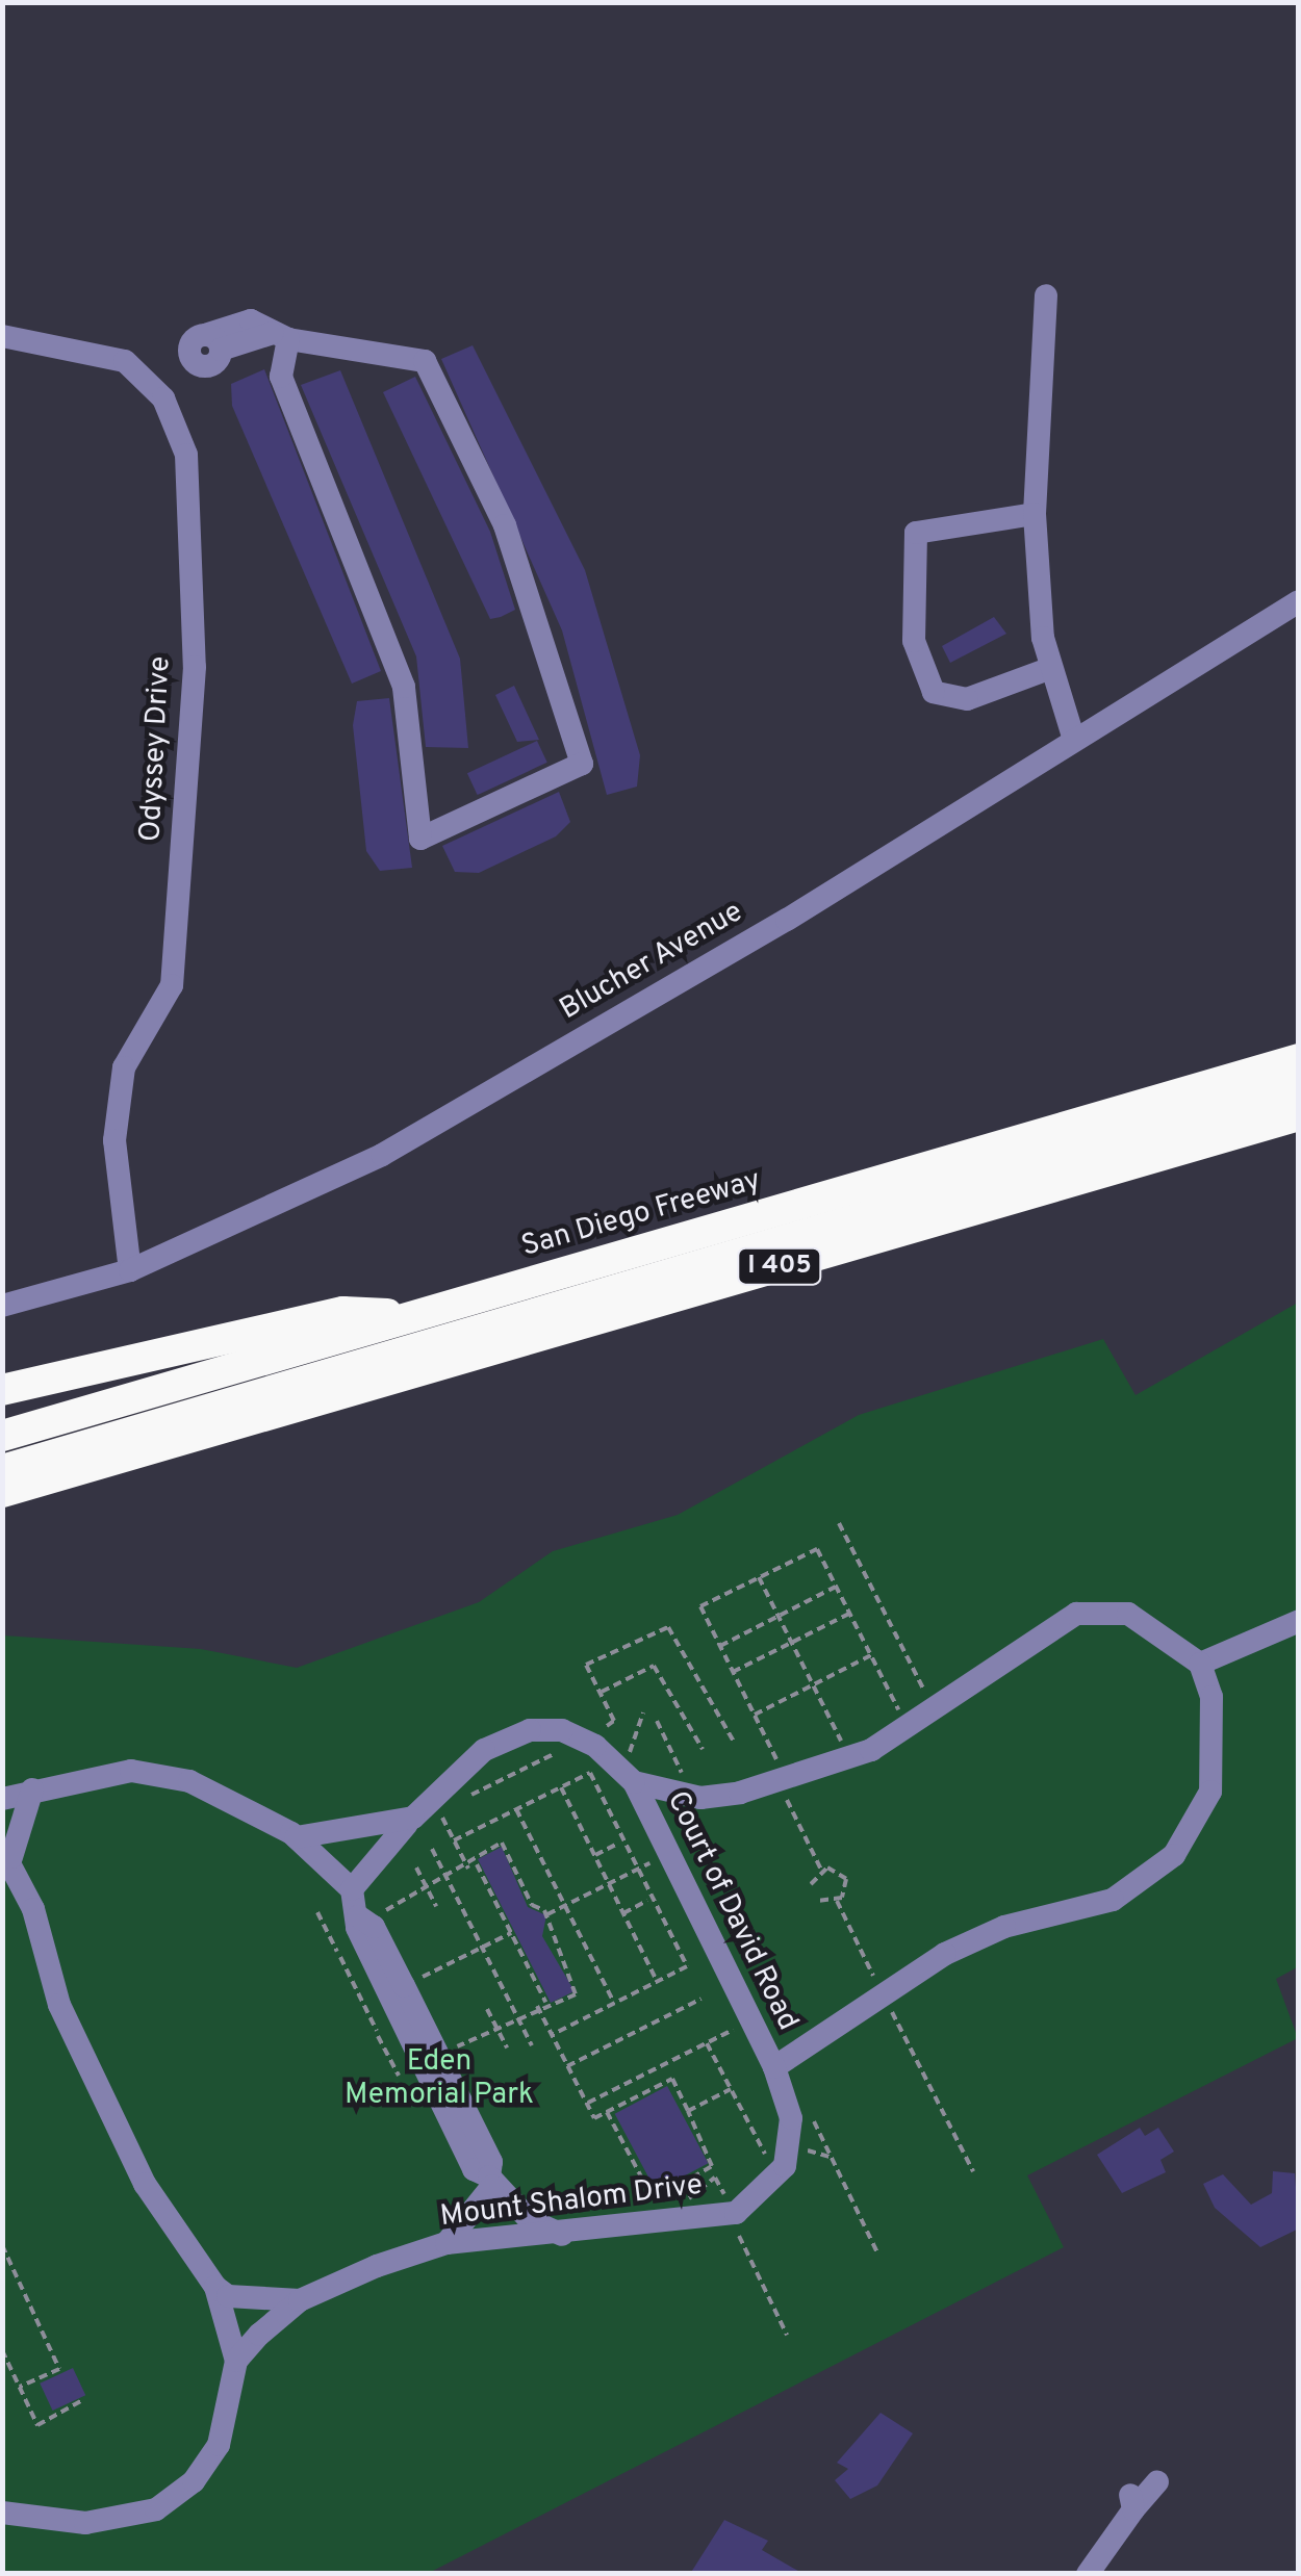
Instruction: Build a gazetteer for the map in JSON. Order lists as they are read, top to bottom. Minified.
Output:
{"streets":{"highway":["San Diego Freeway","I 405"],"street":["Odyssey Drive","Blucher Avenue","Court of David Road","Mount Shalom Drive"]},"crossings":[["Odyssey Drive","Blucher Avenue"]],"parks":["Eden Memorial Park"]}
